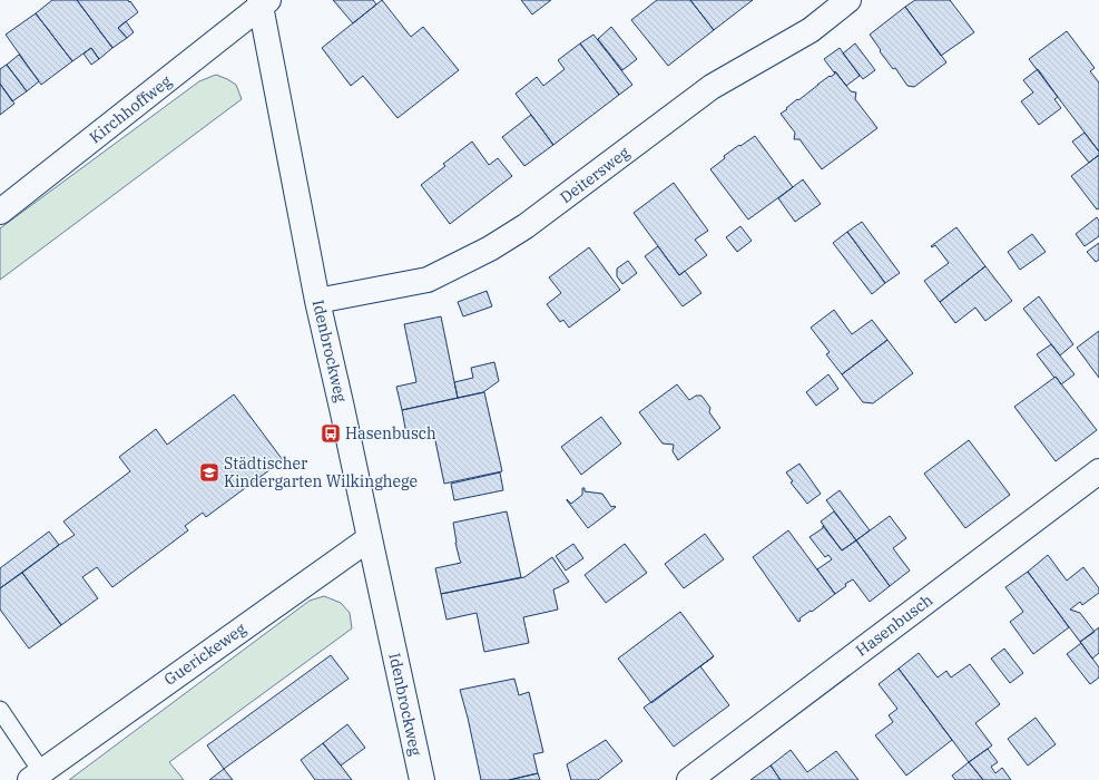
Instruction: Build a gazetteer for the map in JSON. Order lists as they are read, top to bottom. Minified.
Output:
{"streets":{"street":["Kirchhoffweg","Deitersweg","Idenbrockweg","Hasenbusch","Guerickeweg"]},"crossings":[["Kirchhoffweg","Idenbrockweg"],["Deitersweg","Idenbrockweg"],["Idenbrockweg","Guerickeweg"]],"places":{"bus stop":["Hasenbusch"],"school or university":["Städtischer Kindergarten Wilkinghege"]}}
